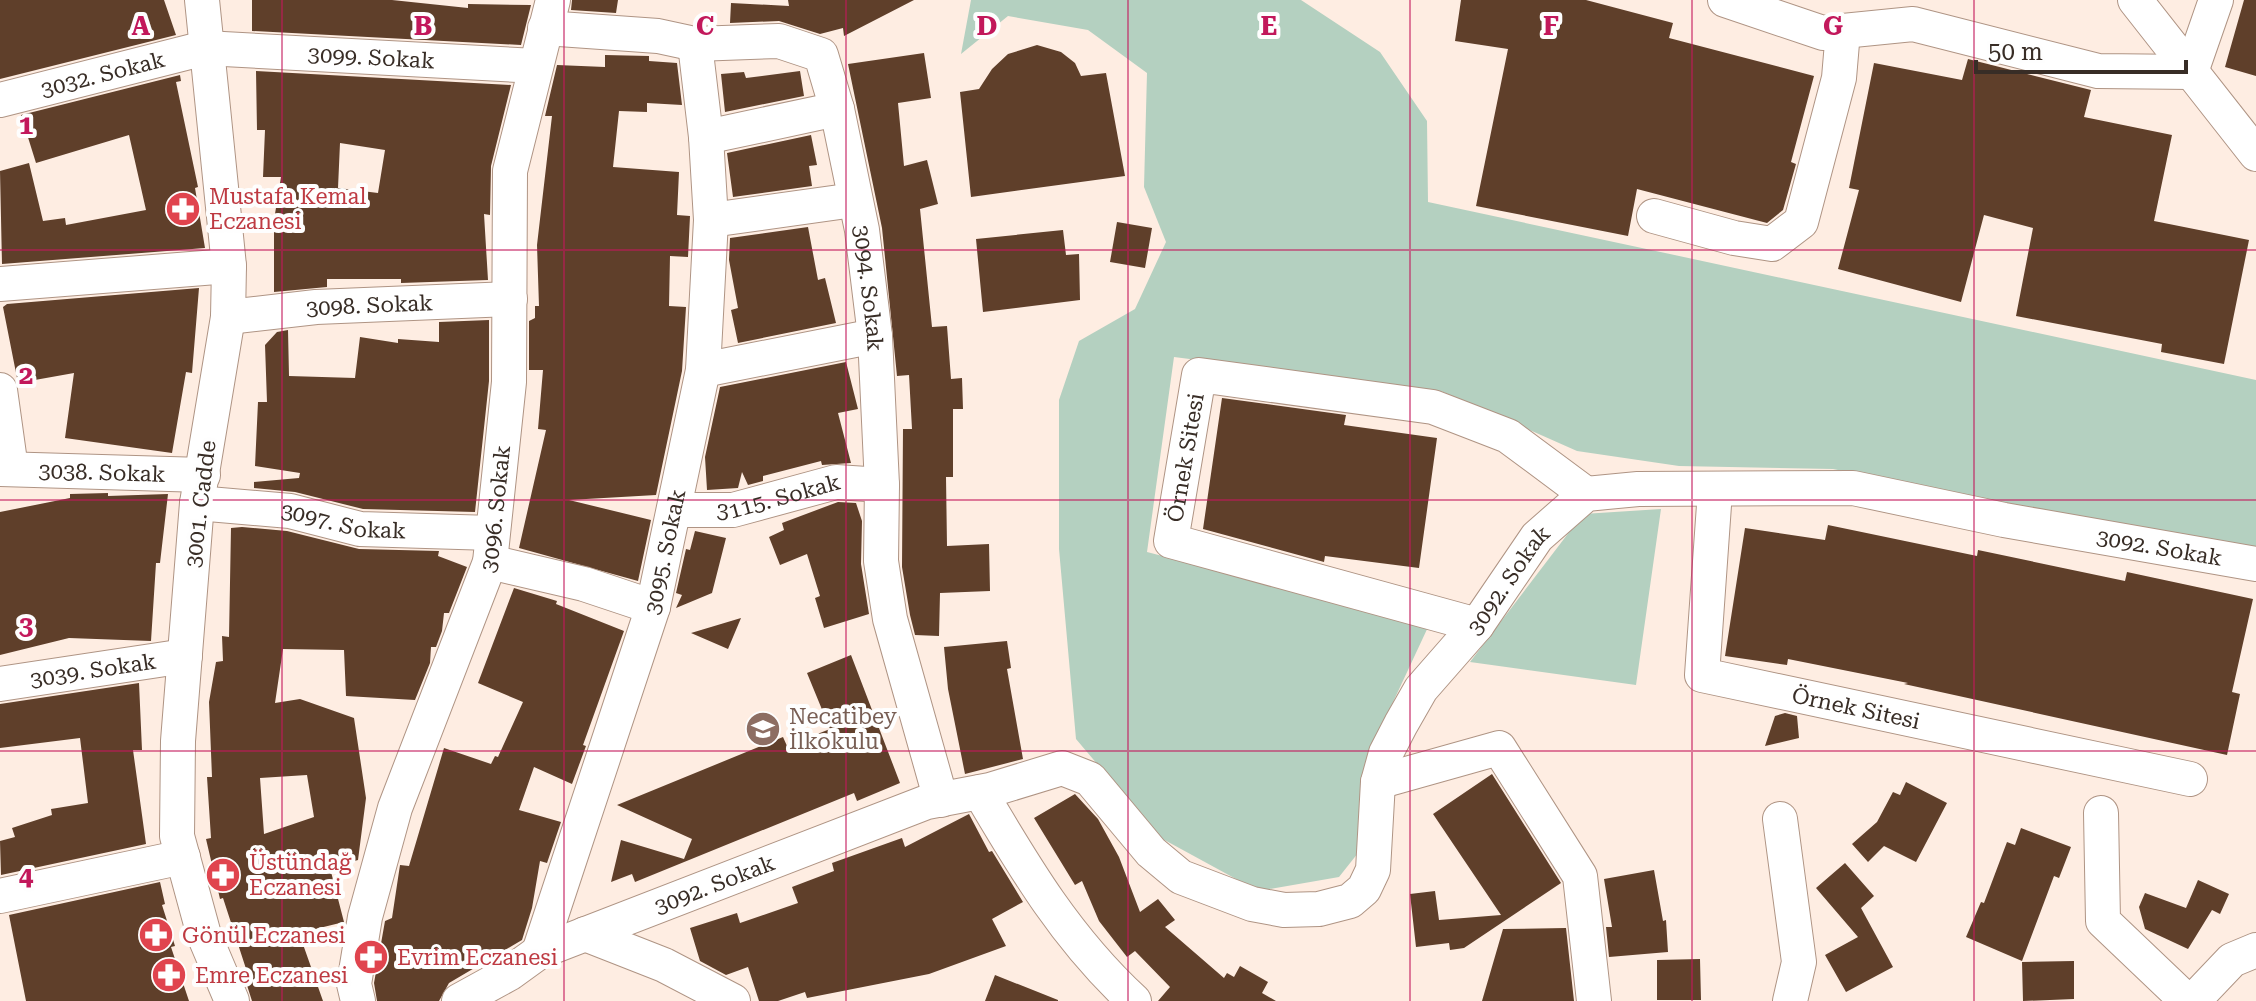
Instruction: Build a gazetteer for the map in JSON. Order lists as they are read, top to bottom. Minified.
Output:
{"streets":{"street":["3099. Sokak","3032. Sokak","3094. Sokak","3098. Sokak","Örnek Sitesi","3038. Sokak","3115. Sokak","3001. Cadde","3096. Sokak","3097. Sokak","3092. Sokak","3095. Sokak","3039. Sokak"]},"crossings":[["3099. Sokak","3032. Sokak"],["3099. Sokak","3001. Cadde"],["3099. Sokak","3096. Sokak"],["3032. Sokak","3001. Cadde"],["3094. Sokak","3115. Sokak"],["3094. Sokak","3096. Sokak"],["3094. Sokak","3092. Sokak"],["3094. Sokak","3095. Sokak"],["3098. Sokak","3001. Cadde"],["3098. Sokak","3096. Sokak"],["Örnek Sitesi","3092. Sokak"],["3038. Sokak","3001. Cadde"],["3038. Sokak","3097. Sokak"],["3115. Sokak","3095. Sokak"],["3001. Cadde","3097. Sokak"],["3001. Cadde","3039. Sokak"],["3096. Sokak","3097. Sokak"],["3097. Sokak","3095. Sokak"],["3092. Sokak","3095. Sokak"]],"places":{"pharmacy":["Mustafa Kemal Eczanesi","Üstündağ Eczanesi","Gönül Eczanesi","Evrim Eczanesi","Emre Eczanesi"],"school or university":["Necatibey İlkokulu"]},"scale_bar":"50 m","grid":{"columns":["A","B","C","D","E","F","G"],"rows":["1","2","3","4"]}}
